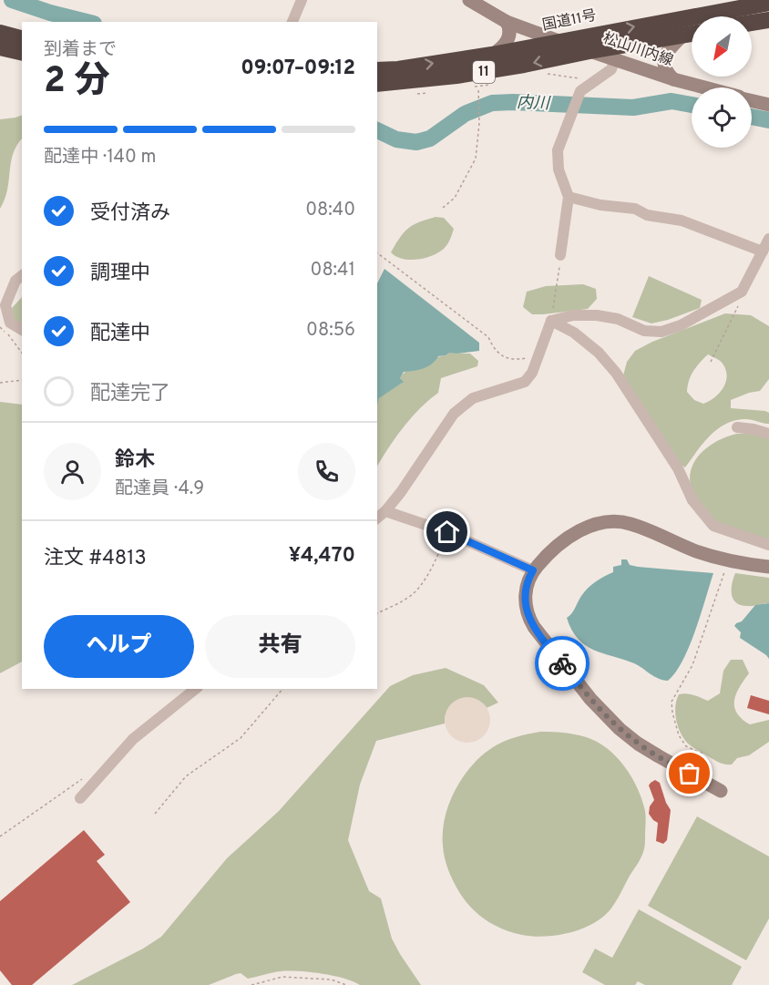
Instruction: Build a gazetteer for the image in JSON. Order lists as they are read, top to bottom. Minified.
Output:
{"streets":{"highway":["国道11号","11"],"street":["松山川内線"]},"crossings":[["国道11号","松山川内線"],["松山川内線","11"]],"water":["内川"],"north":"bottom left","page":{"heading":["2 分","到着まで","09:07–09:12"],"panel":["鈴木","配達員 · 4.9","注文 #4813","¥4,470"],"bar":"配達中 · 140 m","list":[["受付済み","08:40"],["調理中","08:41"],["配達中","08:56"],"配達完了"],"buttons":["ヘルプ","共有"]}}
